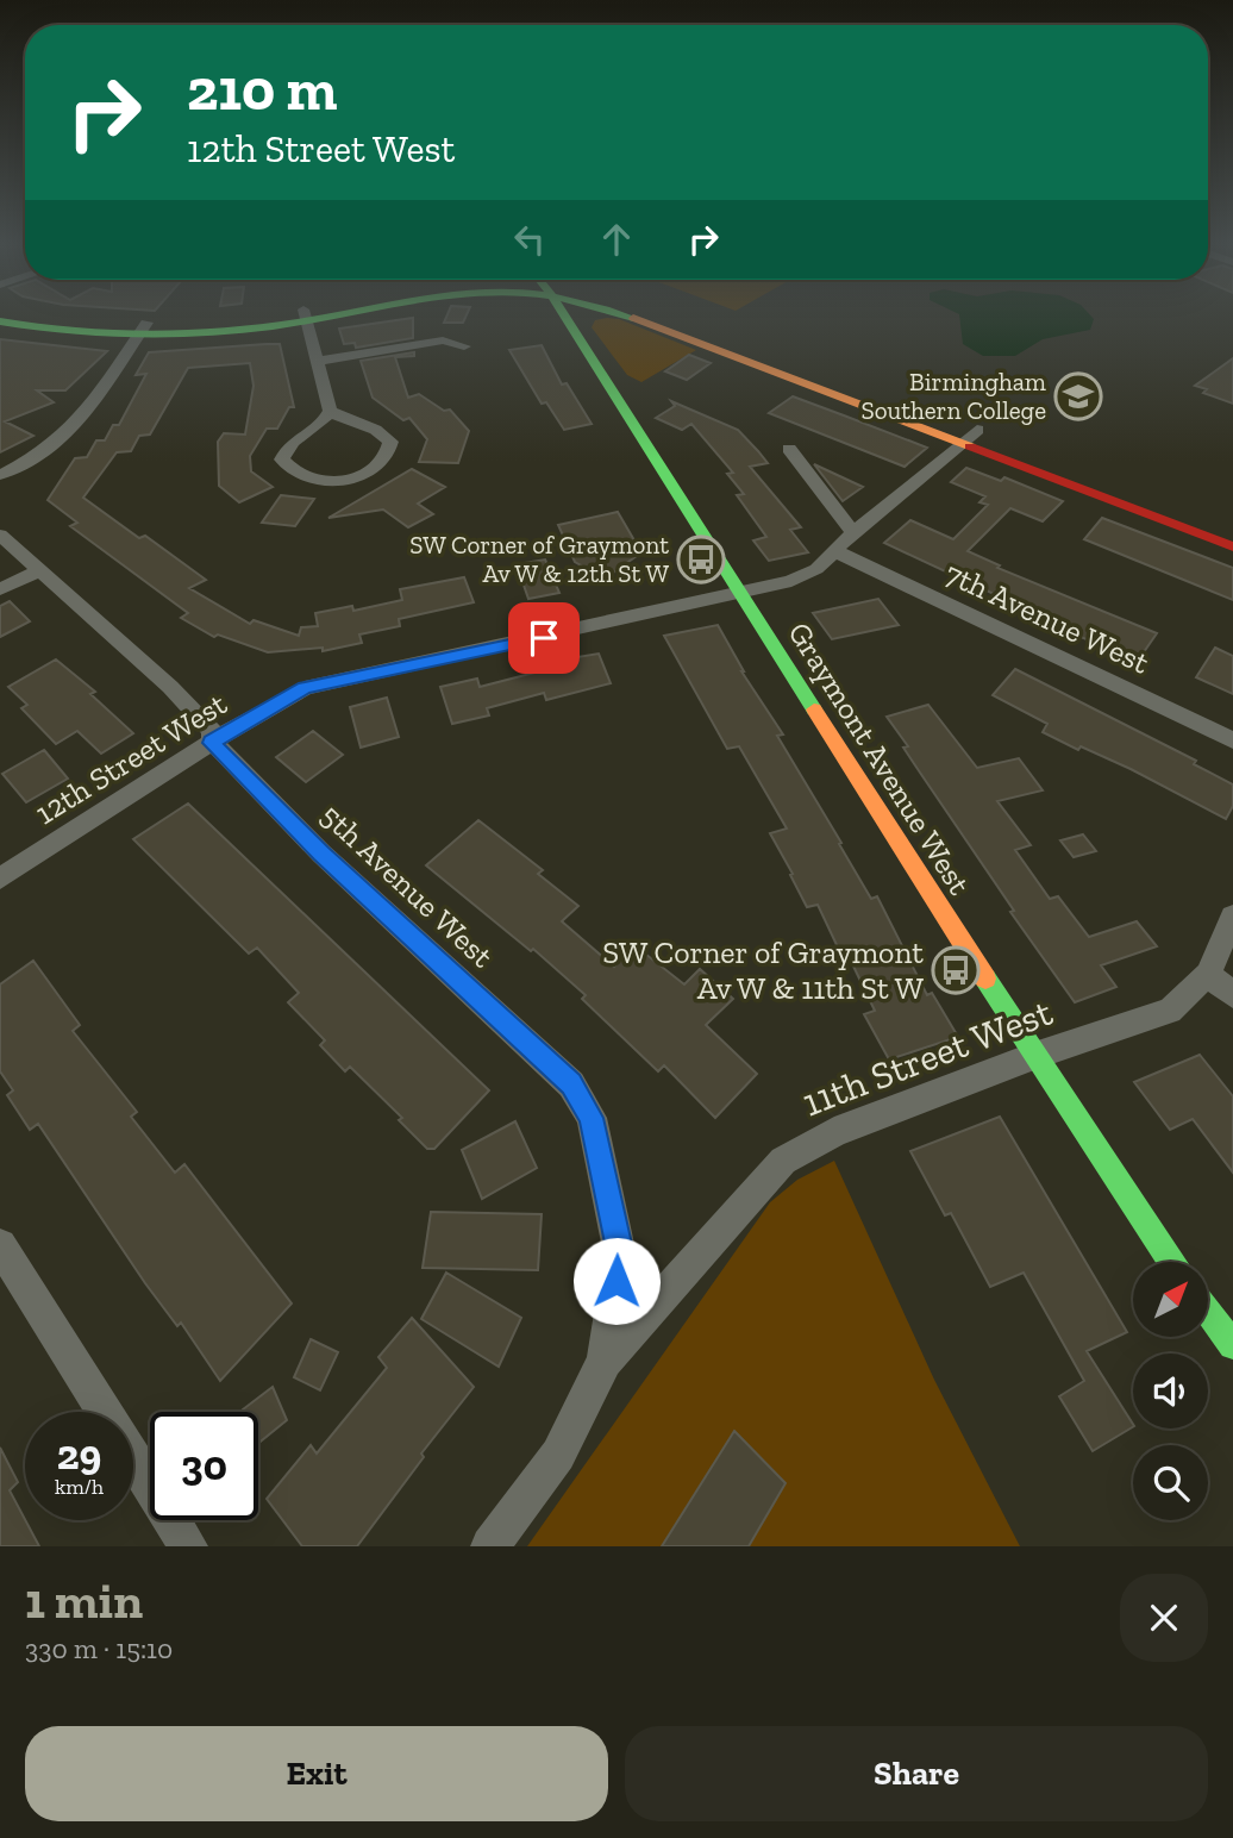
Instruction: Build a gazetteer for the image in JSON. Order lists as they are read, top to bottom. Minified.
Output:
{"streets":{"main road":["Graymont Avenue West"],"street":["7th Avenue West","12th Street West","5th Avenue West","11th Street West"]},"crossings":[["7th Avenue West","12th Street West"],["12th Street West","Graymont Avenue West"],["12th Street West","5th Avenue West"],["Graymont Avenue West","11th Street West"],["5th Avenue West","11th Street West"]],"places":{"school or university":["Birmingham Southern College"],"bus stop":["SW Corner of Graymont Av W & 12th St W","SW Corner of Graymont Av W & 11th St W"]},"north":"top right","page":{"turn":["210 m","12th Street West"],"speed":"29 km/h","limit":"30","heading":["1 min","330 m · 15:10"],"buttons":["Exit","Share"]}}
